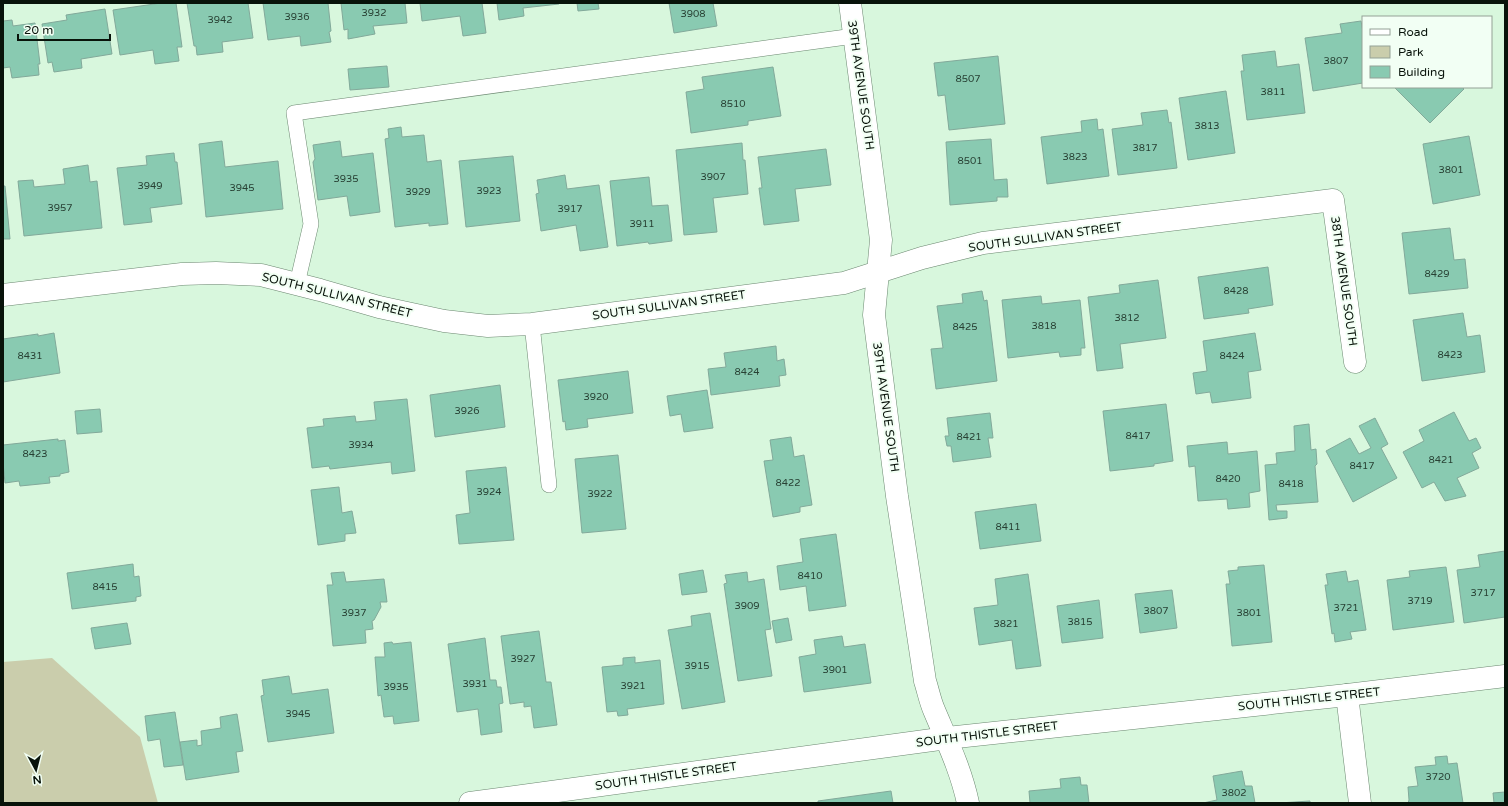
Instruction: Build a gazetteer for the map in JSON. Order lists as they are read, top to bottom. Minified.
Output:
{"streets":{"street":["39TH AVENUE SOUTH","SOUTH SULLIVAN STREET","38TH AVENUE SOUTH","SOUTH THISTLE STREET"]},"crossings":[["39TH AVENUE SOUTH","SOUTH SULLIVAN STREET"],["39TH AVENUE SOUTH","SOUTH THISTLE STREET"],["SOUTH SULLIVAN STREET","38TH AVENUE SOUTH"]],"house_numbers":["3932","3908","3936","3942","3807","8507","3811","8510","3813","3817","3823","8501","3801","3907","3935","3949","3945","3923","3929","3957","3917","3911","8429","8428","3812","3818","8425","8423","8431","8424","8424","3920","3926","8417","8421","3934","8423","8421","8417","8420","8422","8418","3924","3922","8411","8410","8415","3717","3719","3909","3721","3807","3937","3801","3815","3821","3927","3915","3901","3931","3921","3935","3945","3720","3802"],"legend":["Road","Park","Building"],"scale_bar":"20 m","north":"bottom"}
